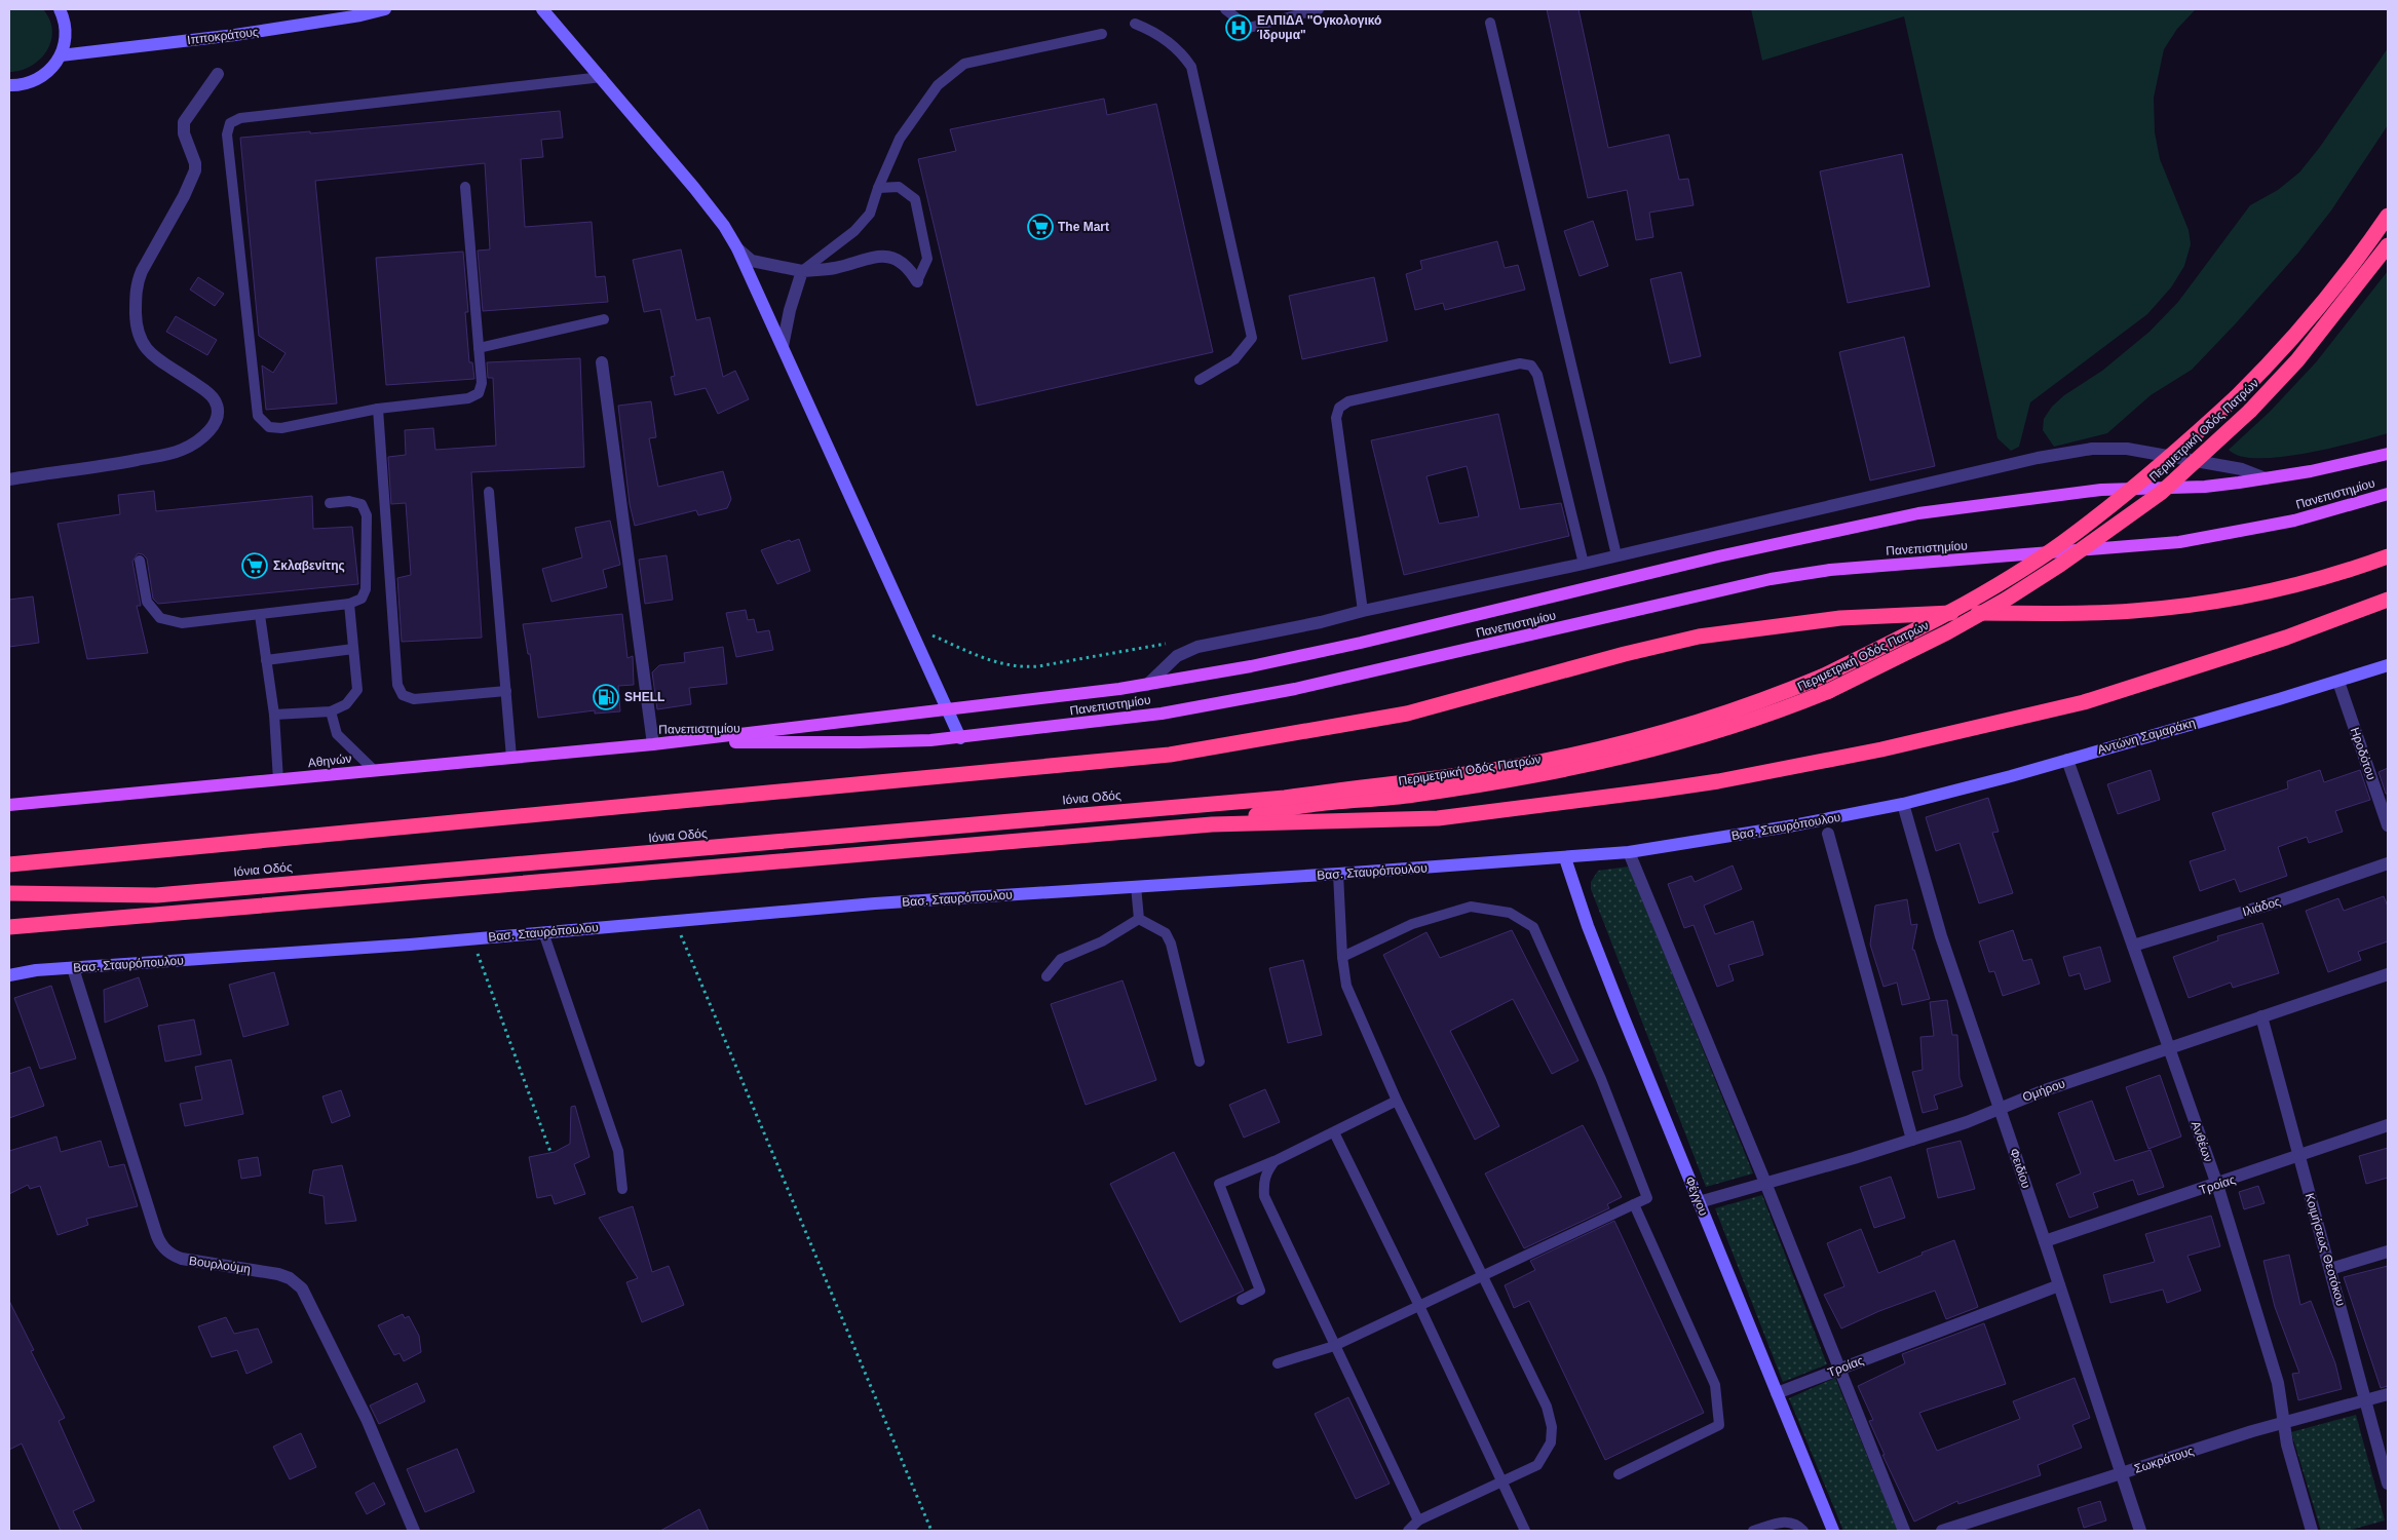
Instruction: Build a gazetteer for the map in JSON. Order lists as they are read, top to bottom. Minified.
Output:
{"streets":{"highway":["Περιμετρική Οδός Πατρών","Ιόνια Οδός"],"main road":["Πανεπιστημίου","Αθηνών"],"street":["Ιπποκράτους","Αντώνη Σαμαράκη","Ηροδότου","Βασ. Σταυρόπουλου","Ιλιάδος","Ομήρου","Ανθέων","Φειδίου","Τροίας","Φέγγου","Κοιμήσεως Θεοτόκου","Βουρλούμη","Σωκράτους"]},"crossings":[["Περιμετρική Οδός Πατρών","Ιόνια Οδός"],["Πανεπιστημίου","Αθηνών"],["Αντώνη Σαμαράκη","Ηροδότου"],["Αντώνη Σαμαράκη","Βασ. Σταυρόπουλου"],["Αντώνη Σαμαράκη","Ανθέων"],["Αντώνη Σαμαράκη","Φειδίου"],["Βασ. Σταυρόπουλου","Φειδίου"],["Βασ. Σταυρόπουλου","Φέγγου"],["Βασ. Σταυρόπουλου","Βουρλούμη"],["Ιλιάδος","Ανθέων"],["Ομήρου","Ανθέων"],["Ομήρου","Φειδίου"],["Ομήρου","Φέγγου"],["Ομήρου","Κοιμήσεως Θεοτόκου"],["Ανθέων","Τροίας"],["Ανθέων","Σωκράτους"],["Φειδίου","Τροίας"],["Φειδίου","Σωκράτους"],["Τροίας","Φέγγου"],["Τροίας","Κοιμήσεως Θεοτόκου"],["Κοιμήσεως Θεοτόκου","Σωκράτους"]],"places":{"hospital":["ΕΛΠΙΔΑ \"Ογκολογικό Ίδρυμα\""],"supermarket":["The Mart","Σκλαβενίτης"],"fuel station":["SHELL"]}}
